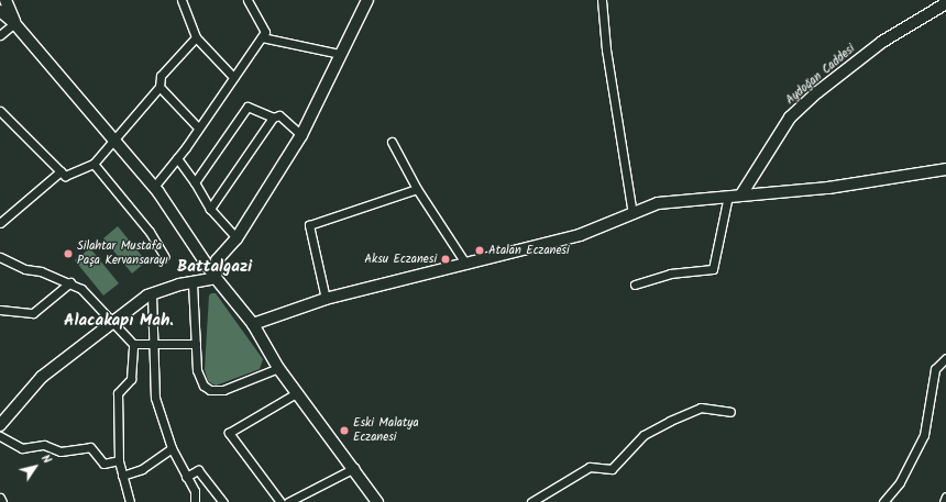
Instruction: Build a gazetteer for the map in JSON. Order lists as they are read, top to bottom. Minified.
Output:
{"streets":{"street":["Aydoğan Caddesi"]},"districts":["Battalgazi","Alacakapı Mah."],"places":["Atalan Eczanesi","Silahtar Mustafa Paşa Kervansarayı","Aksu Eczanesi","Eski Malatya Eczanesi"],"north":"top right"}
